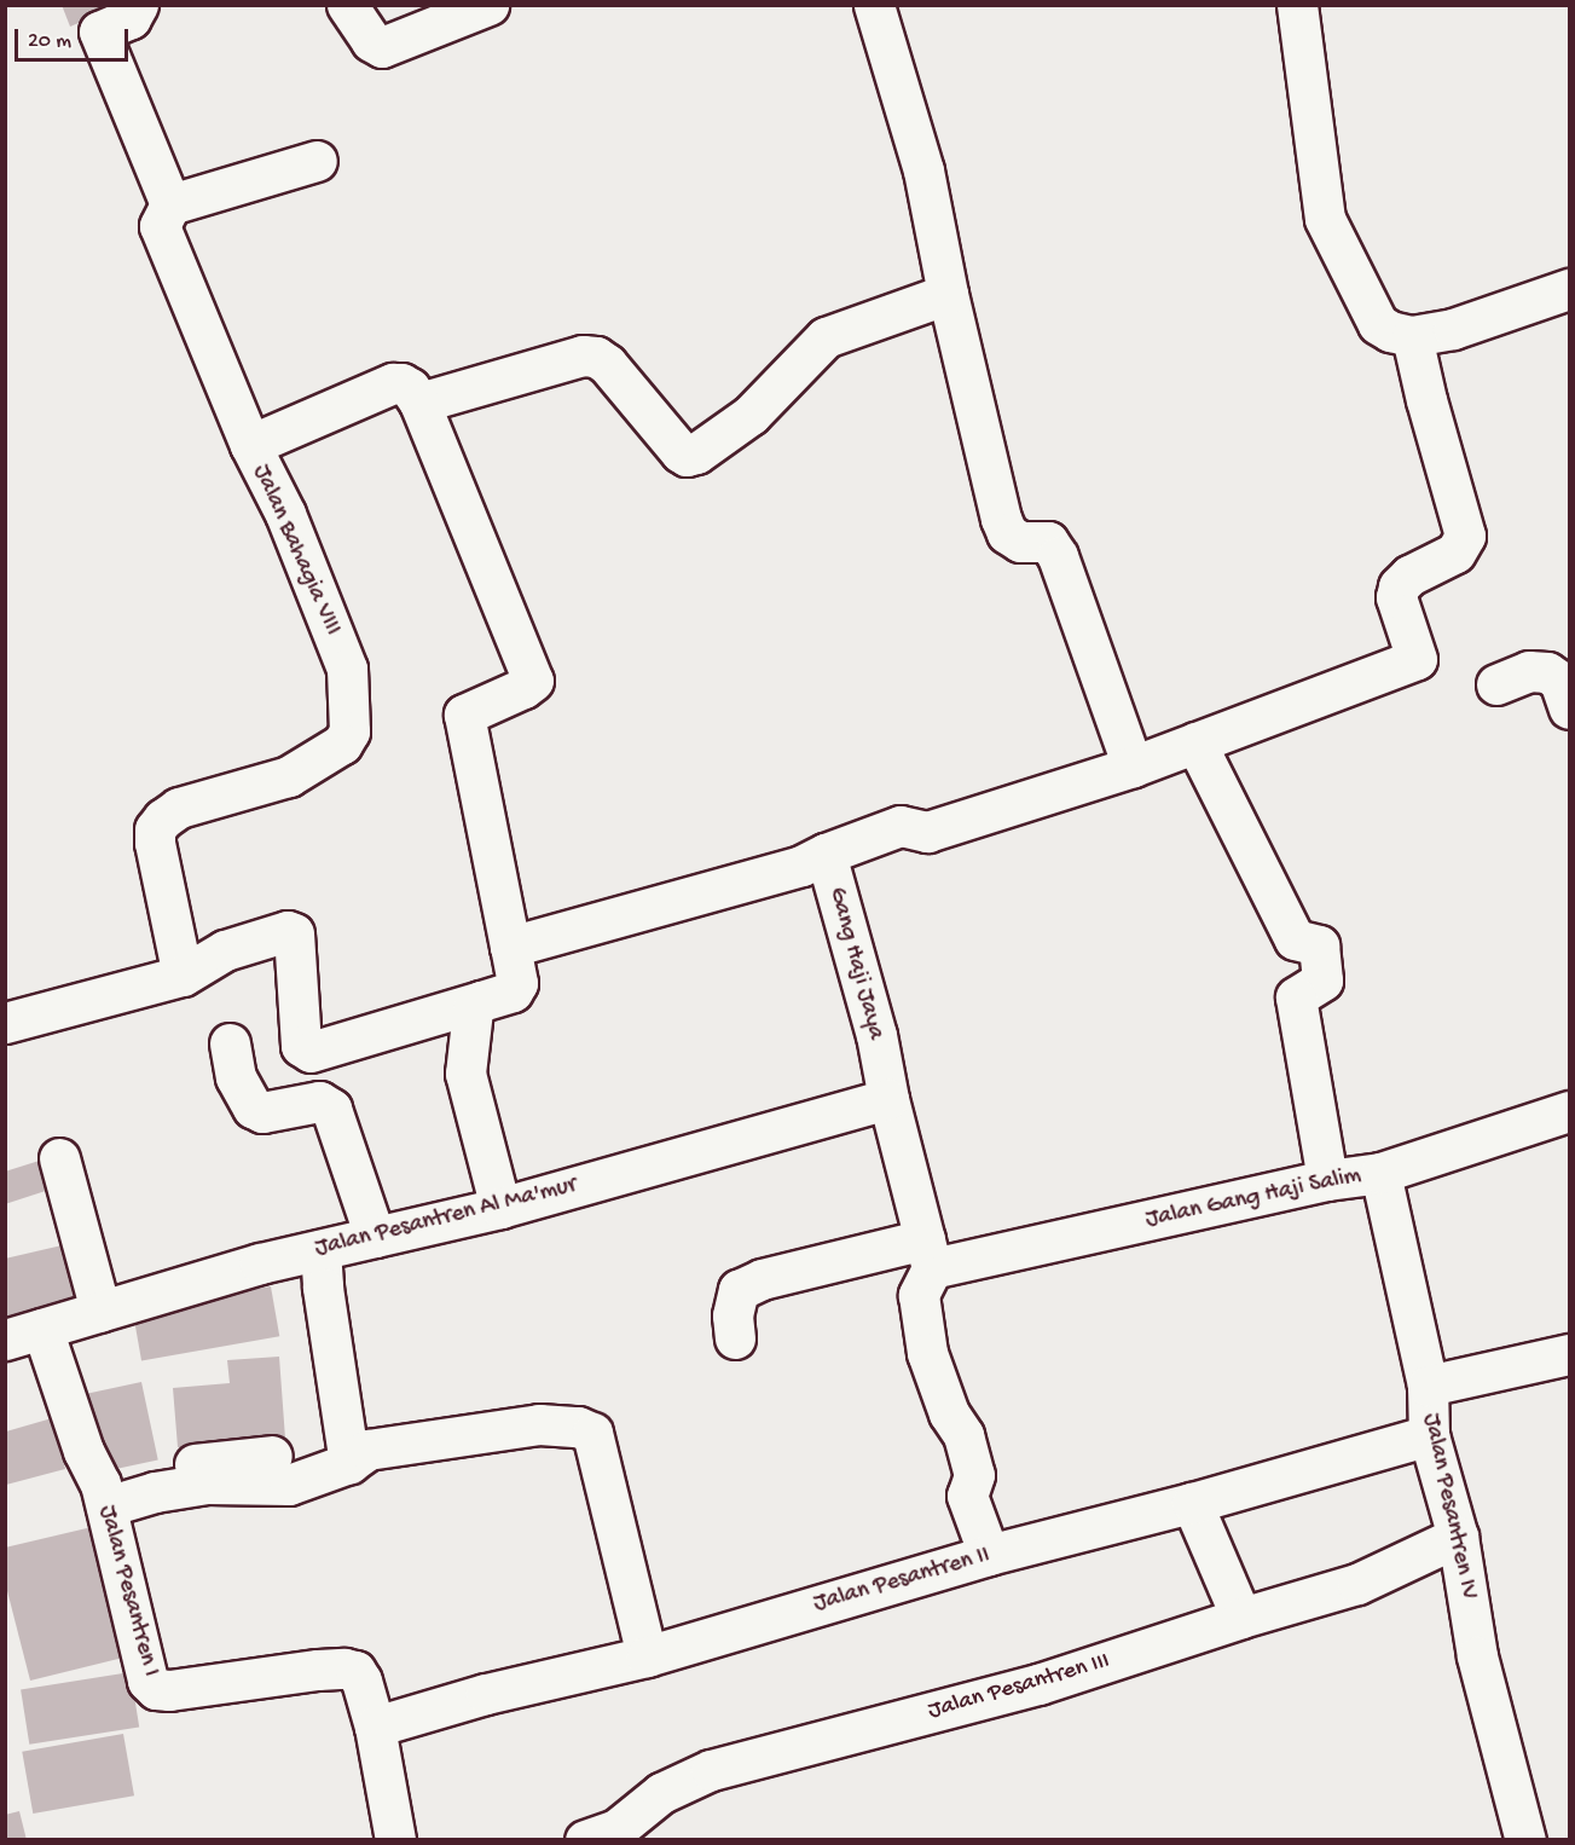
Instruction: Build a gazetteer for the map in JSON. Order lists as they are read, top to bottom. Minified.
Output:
{"streets":{"street":["Jalan Bahagia VIII","Gang Haji Jaya","Jalan Gang Haji Salim","Jalan Pesantren Al Ma'mur","Jalan Pesantren IV","Jalan Pesantren II","Jalan Pesantren I","Jalan Pesantren III"]},"crossings":[["Gang Haji Jaya","Jalan Gang Haji Salim"],["Gang Haji Jaya","Jalan Pesantren Al Ma'mur"],["Jalan Gang Haji Salim","Jalan Pesantren IV"],["Jalan Pesantren Al Ma'mur","Jalan Pesantren I"],["Jalan Pesantren IV","Jalan Pesantren II"],["Jalan Pesantren IV","Jalan Pesantren III"],["Jalan Pesantren II","Jalan Pesantren I"]],"scale_bar":"20 m"}
